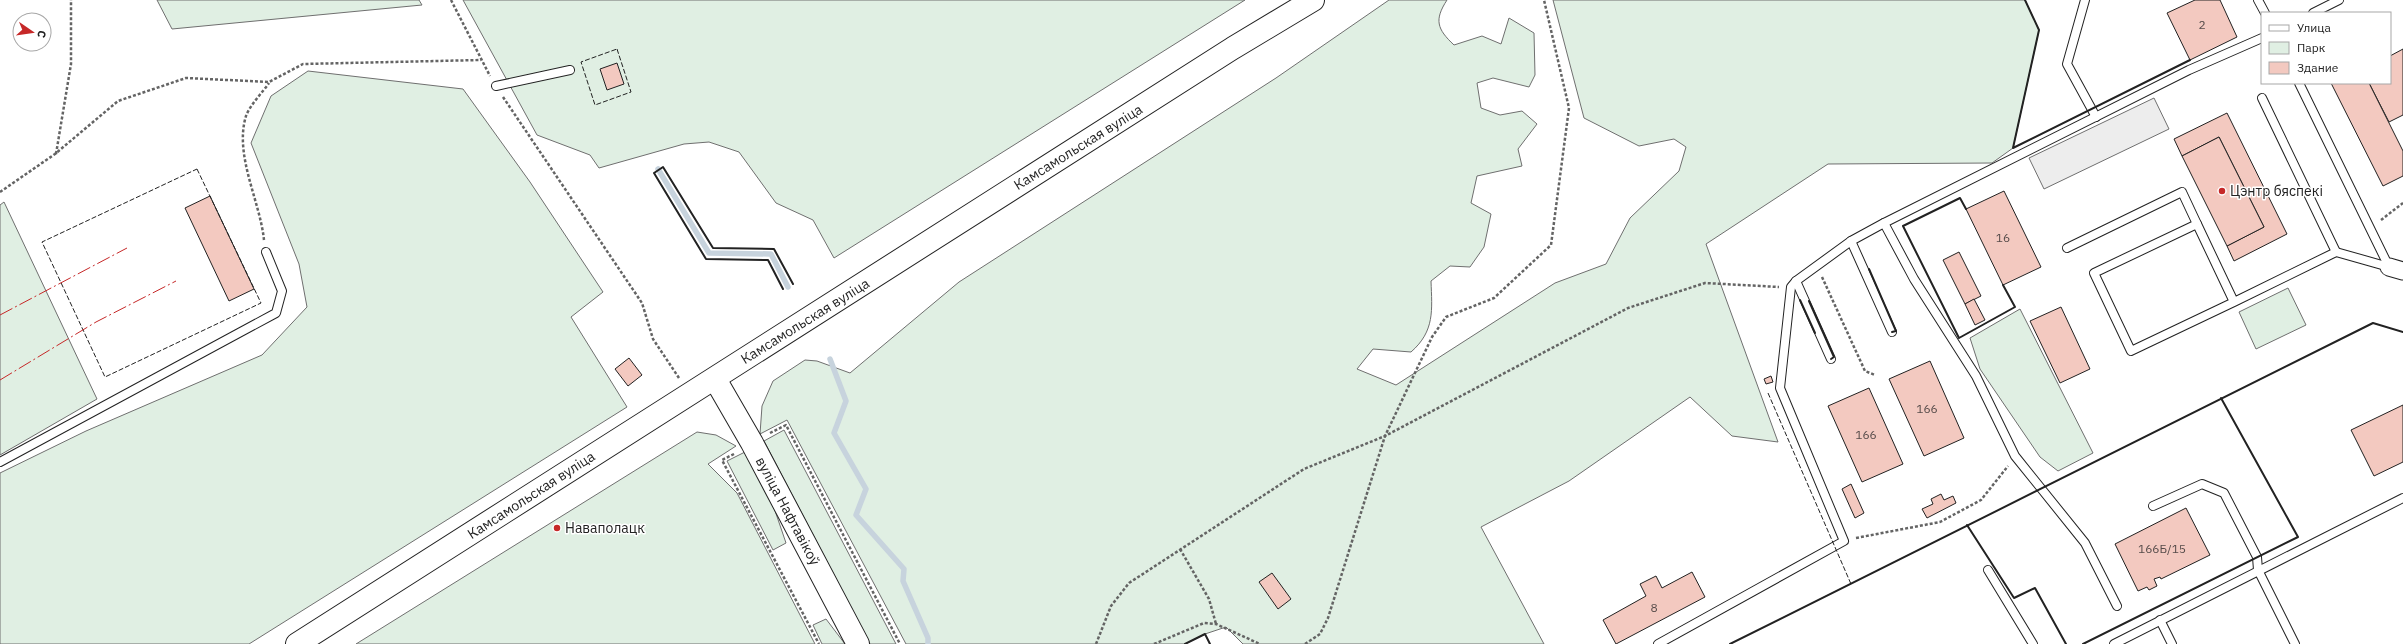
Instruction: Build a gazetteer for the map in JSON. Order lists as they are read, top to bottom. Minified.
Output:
{"streets":{"main road":["Камсамольская вуліца","вуліца Нафтавікоў"]},"crossings":[["Камсамольская вуліца","вуліца Нафтавікоў"]],"places":["Цэнтр бяспекі","Наваполацк"],"house_numbers":["2","16","166","166","166Б/15","8"],"legend":["Улица","Парк","Здание"],"north":"right"}
